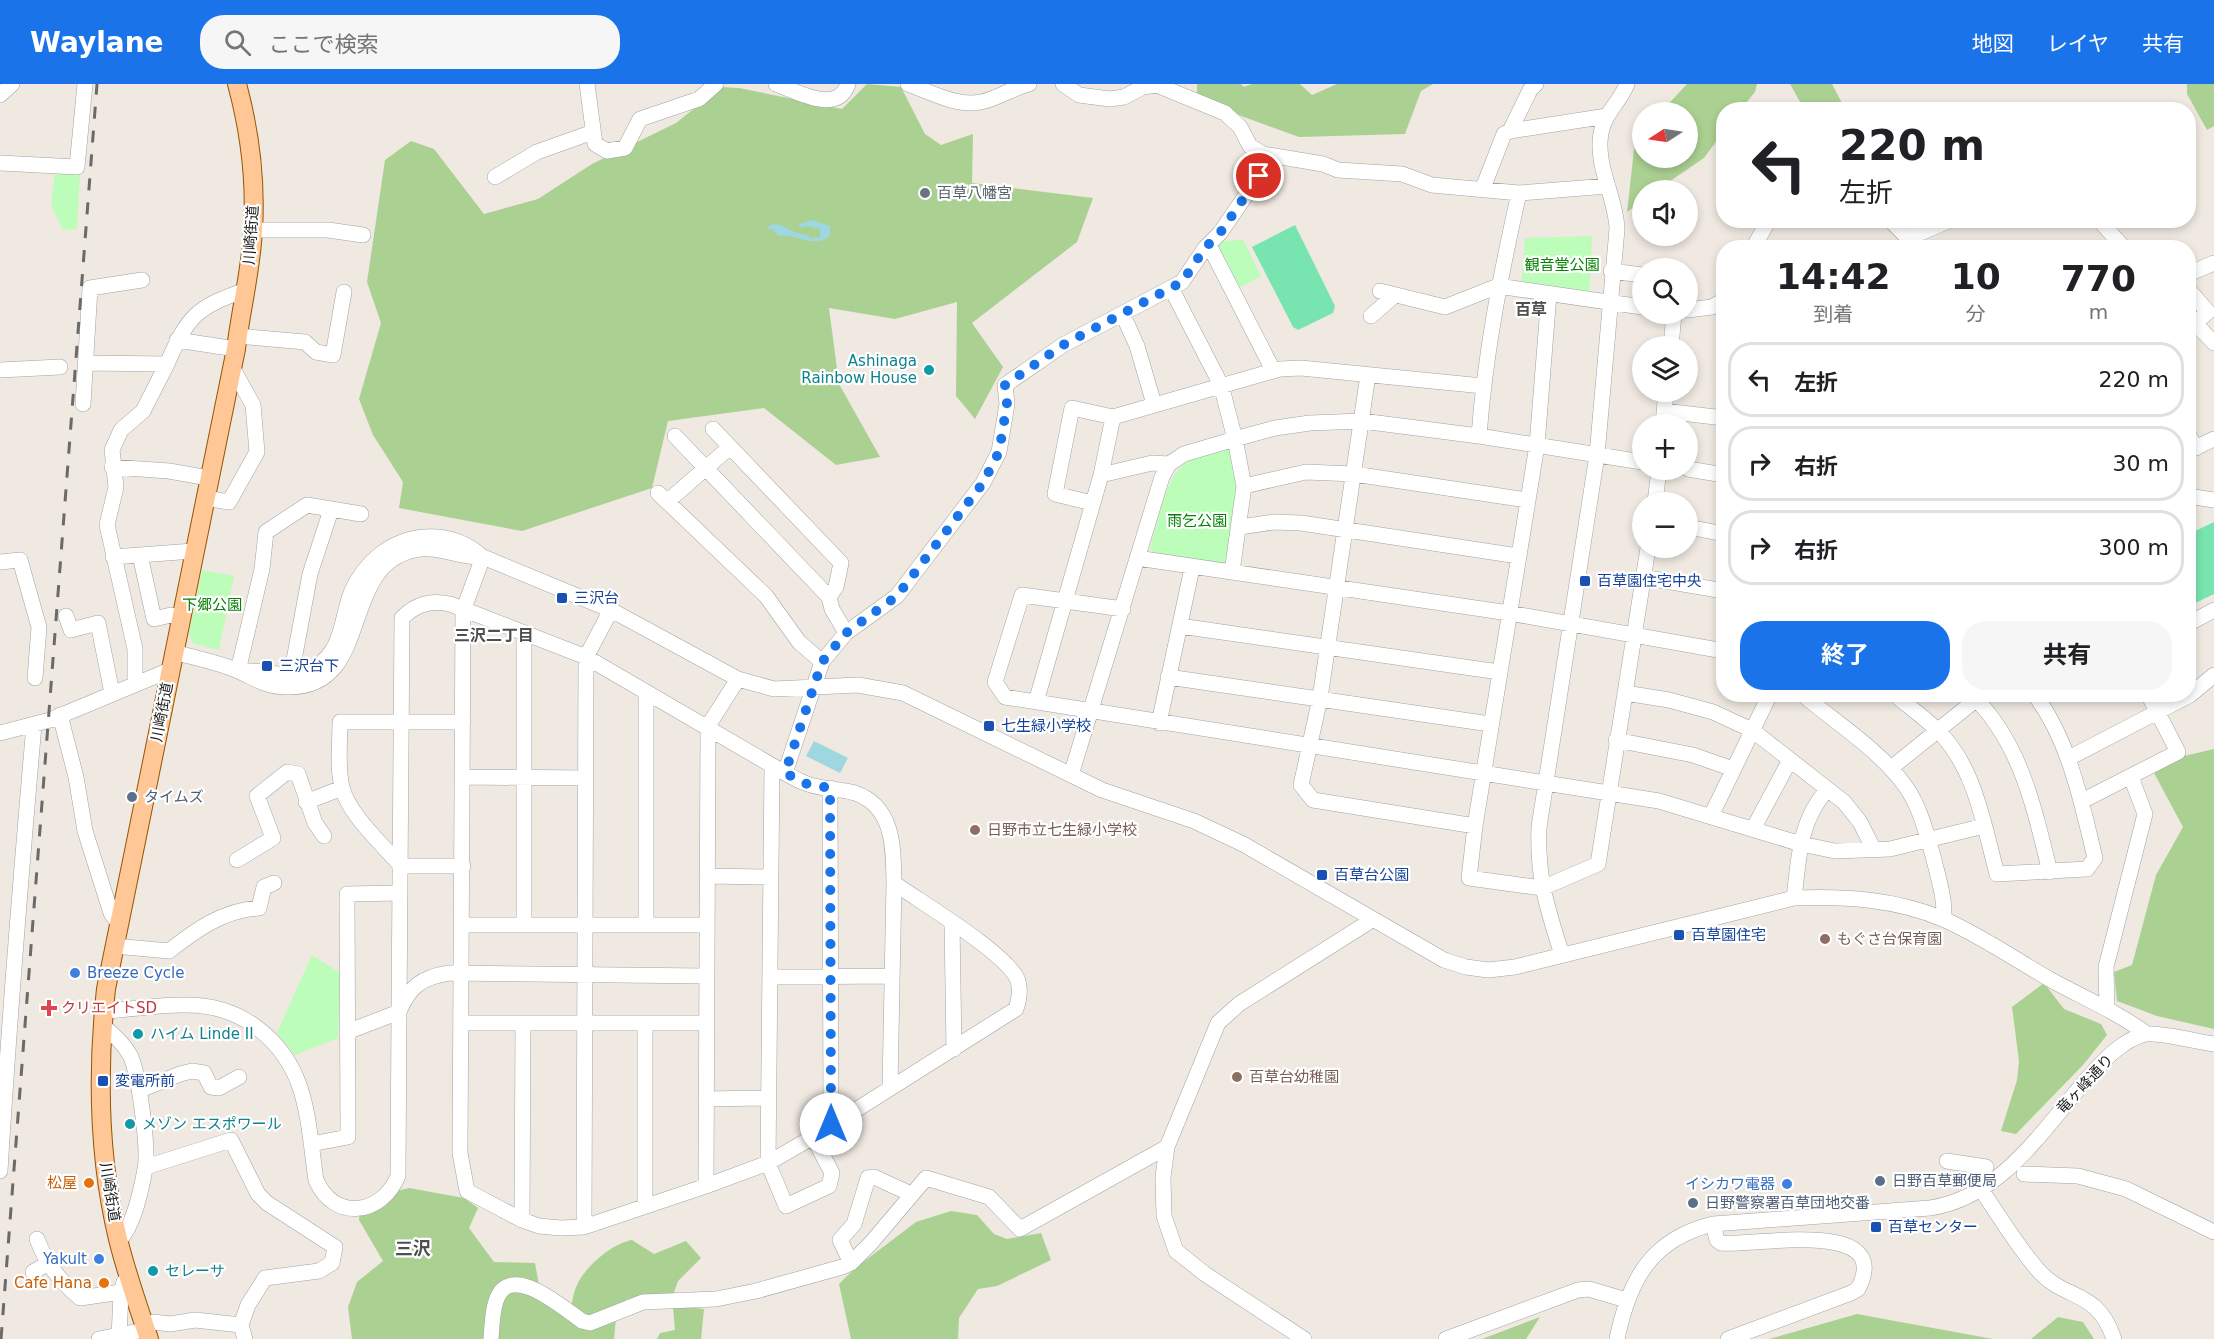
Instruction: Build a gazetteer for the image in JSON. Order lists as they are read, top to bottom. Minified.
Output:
{"streets":{"main road":["川崎街道"],"street":["竜ヶ峰通り"]},"districts":["百草","三沢二丁目","三沢"],"parks":["観音堂公園","雨乞公園","下郷公園"],"places":{"other":["百草八幡宮","Ashinaga Rainbow House","タイムズ","日野市立七生緑小学校","もぐさ台保育園","Breeze Cycle","ハイム Linde II","百草台幼稚園","メゾン エスポワール","日野百草郵便局","松屋","イシカワ電器","日野警察署百草団地交番","Yakult","セレーサ","Cafe Hana"],"transit":["百草園住宅中央","三沢台","三沢台下","七生緑小学校","百草台公園","百草園住宅","変電所前","百草センター"],"health":["クリエイトSD"]},"north":"left","page":{"header":"Waylane","search":"ここで検索","nav":["地図","レイヤ","共有"],"map_buttons":["+","−"],"turn":["220 m","左折"],"eta":["14:42","到着","10","分","770","m"],"list":[{"name":"左折","value":"220 m"},{"name":"右折","value":"30 m"},{"name":"右折","value":"300 m"}],"buttons":["終了","共有"]}}
